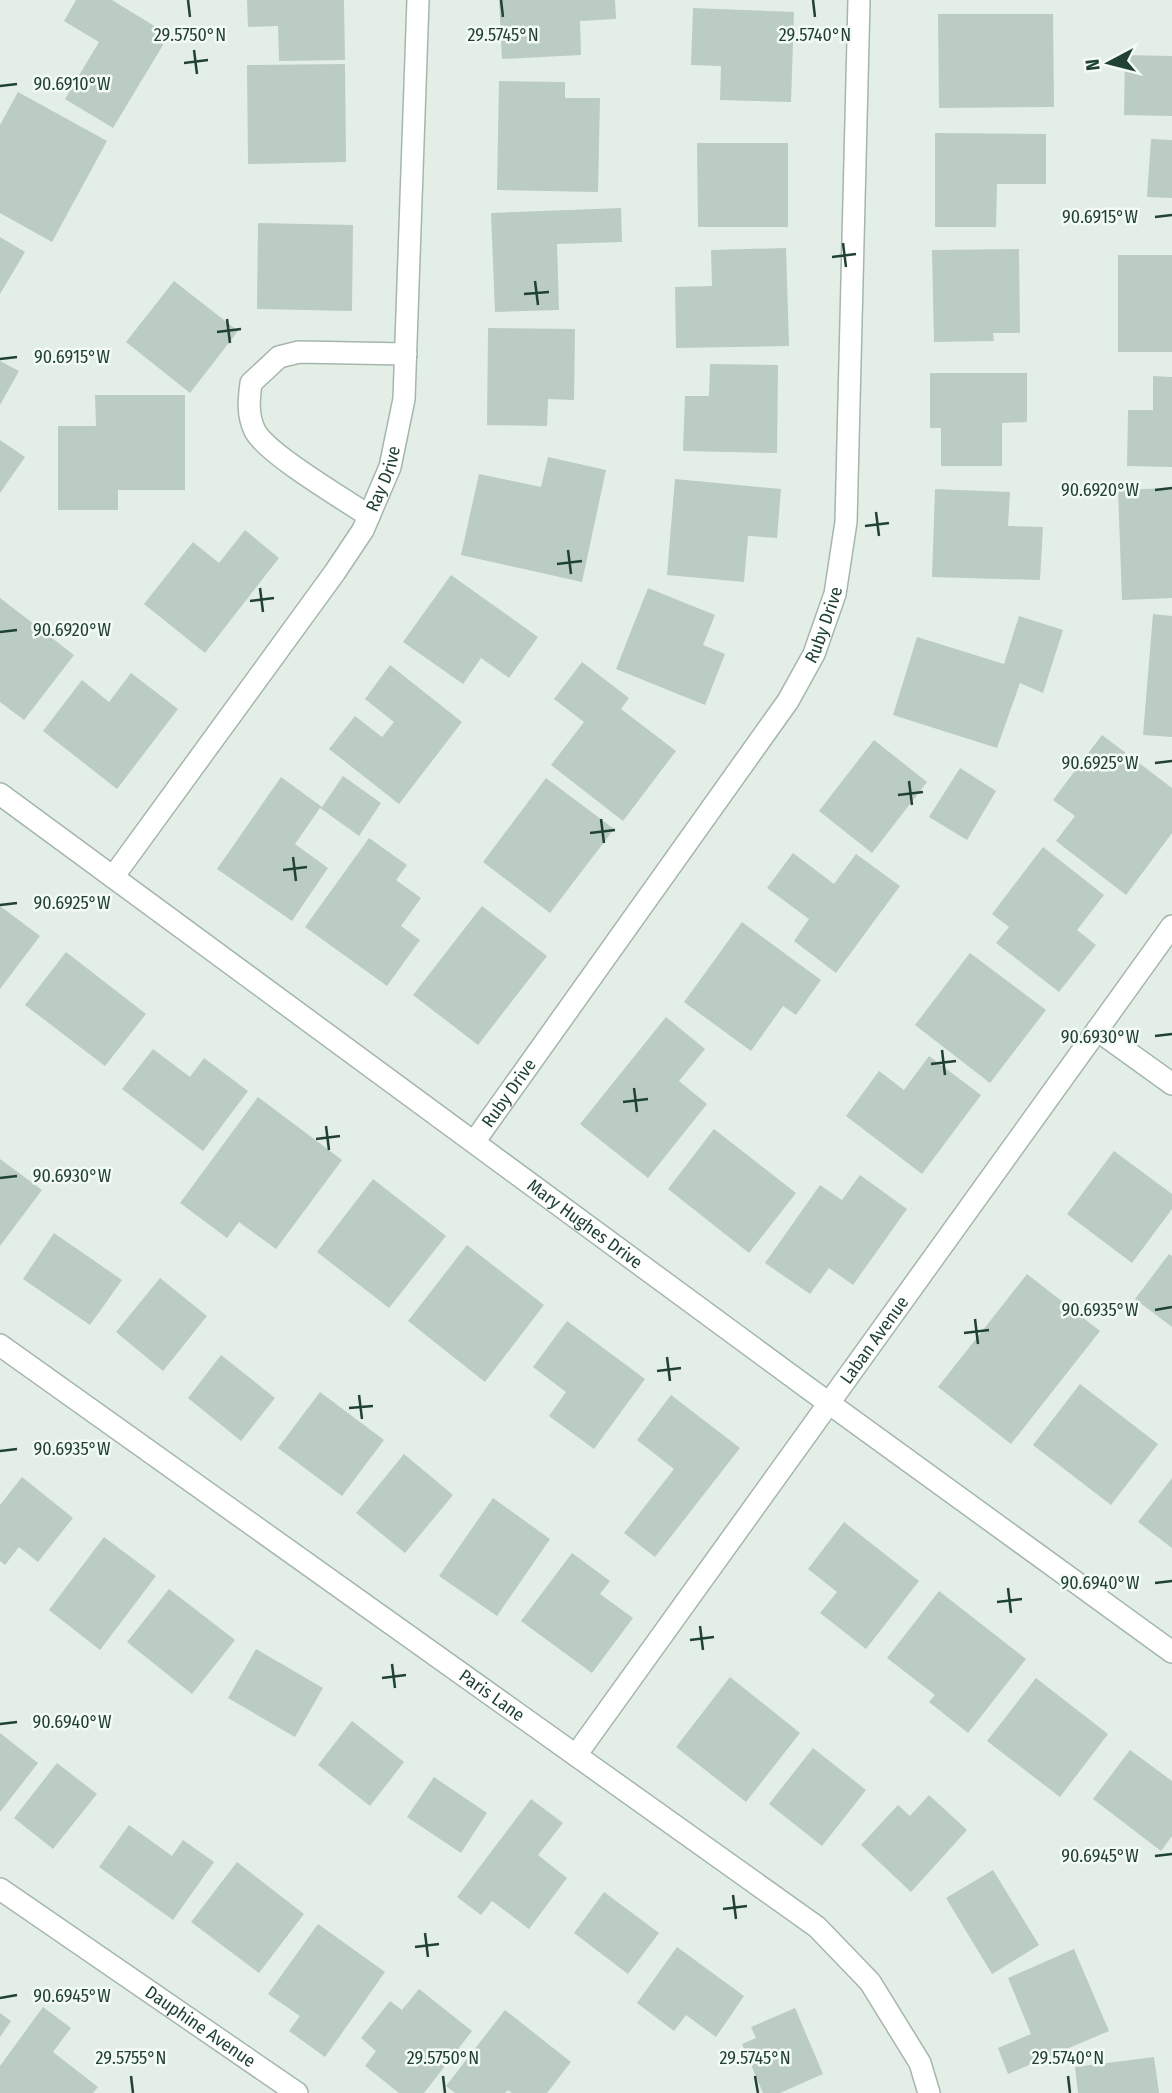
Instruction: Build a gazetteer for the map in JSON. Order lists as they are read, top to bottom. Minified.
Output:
{"streets":{"street":["Ray Drive","Ruby Drive","Mary Hughes Drive","Laban Avenue","Paris Lane","Dauphine Avenue"]},"crossings":[["Ray Drive","Mary Hughes Drive"],["Ruby Drive","Mary Hughes Drive"],["Mary Hughes Drive","Laban Avenue"],["Laban Avenue","Paris Lane"]],"north":"left","coordinates":["29.5750°N","29.5745°N","29.5740°N","90.6910°W","90.6915°W","90.6920°W","90.6925°W","90.6930°W","90.6935°W","90.6940°W","90.6945°W","29.5755°N"]}
